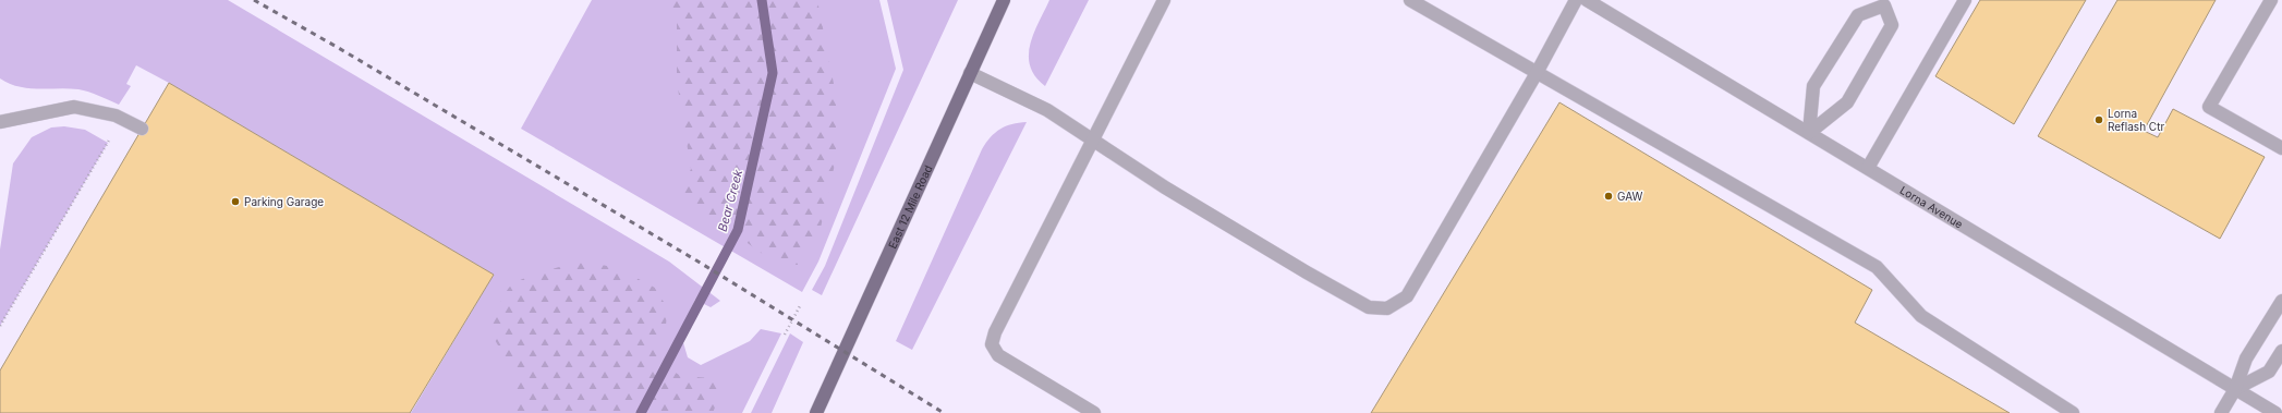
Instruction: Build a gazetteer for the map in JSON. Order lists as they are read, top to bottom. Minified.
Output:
{"streets":{"main road":["East 12 Mile Road"],"street":["Lorna Avenue"]},"water":["Bear Creek"],"places":["Lorna Reflash Ctr","GAW","Parking Garage"]}
